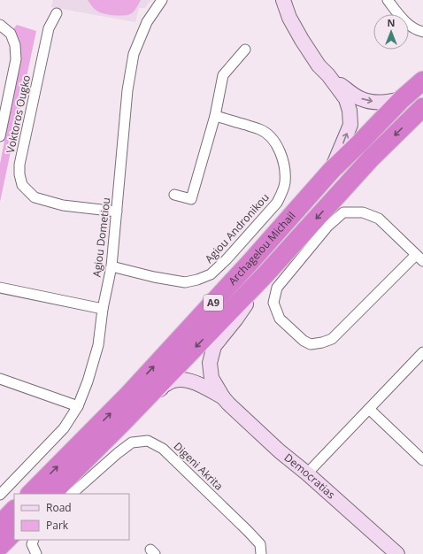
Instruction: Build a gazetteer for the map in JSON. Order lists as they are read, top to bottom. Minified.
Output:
{"streets":{"highway":["Archagelou Michail","A9"],"street":["Voktoros Ougko","Agiou Andronikou","Agiou Dometiou","Digeni Akrita","Democratias"]},"crossings":[["Voktoros Ougko","Agiou Dometiou"],["Agiou Andronikou","Agiou Dometiou"],["Archagelou Michail","Democratias"]],"legend":["Road","Park"],"north":"top"}
